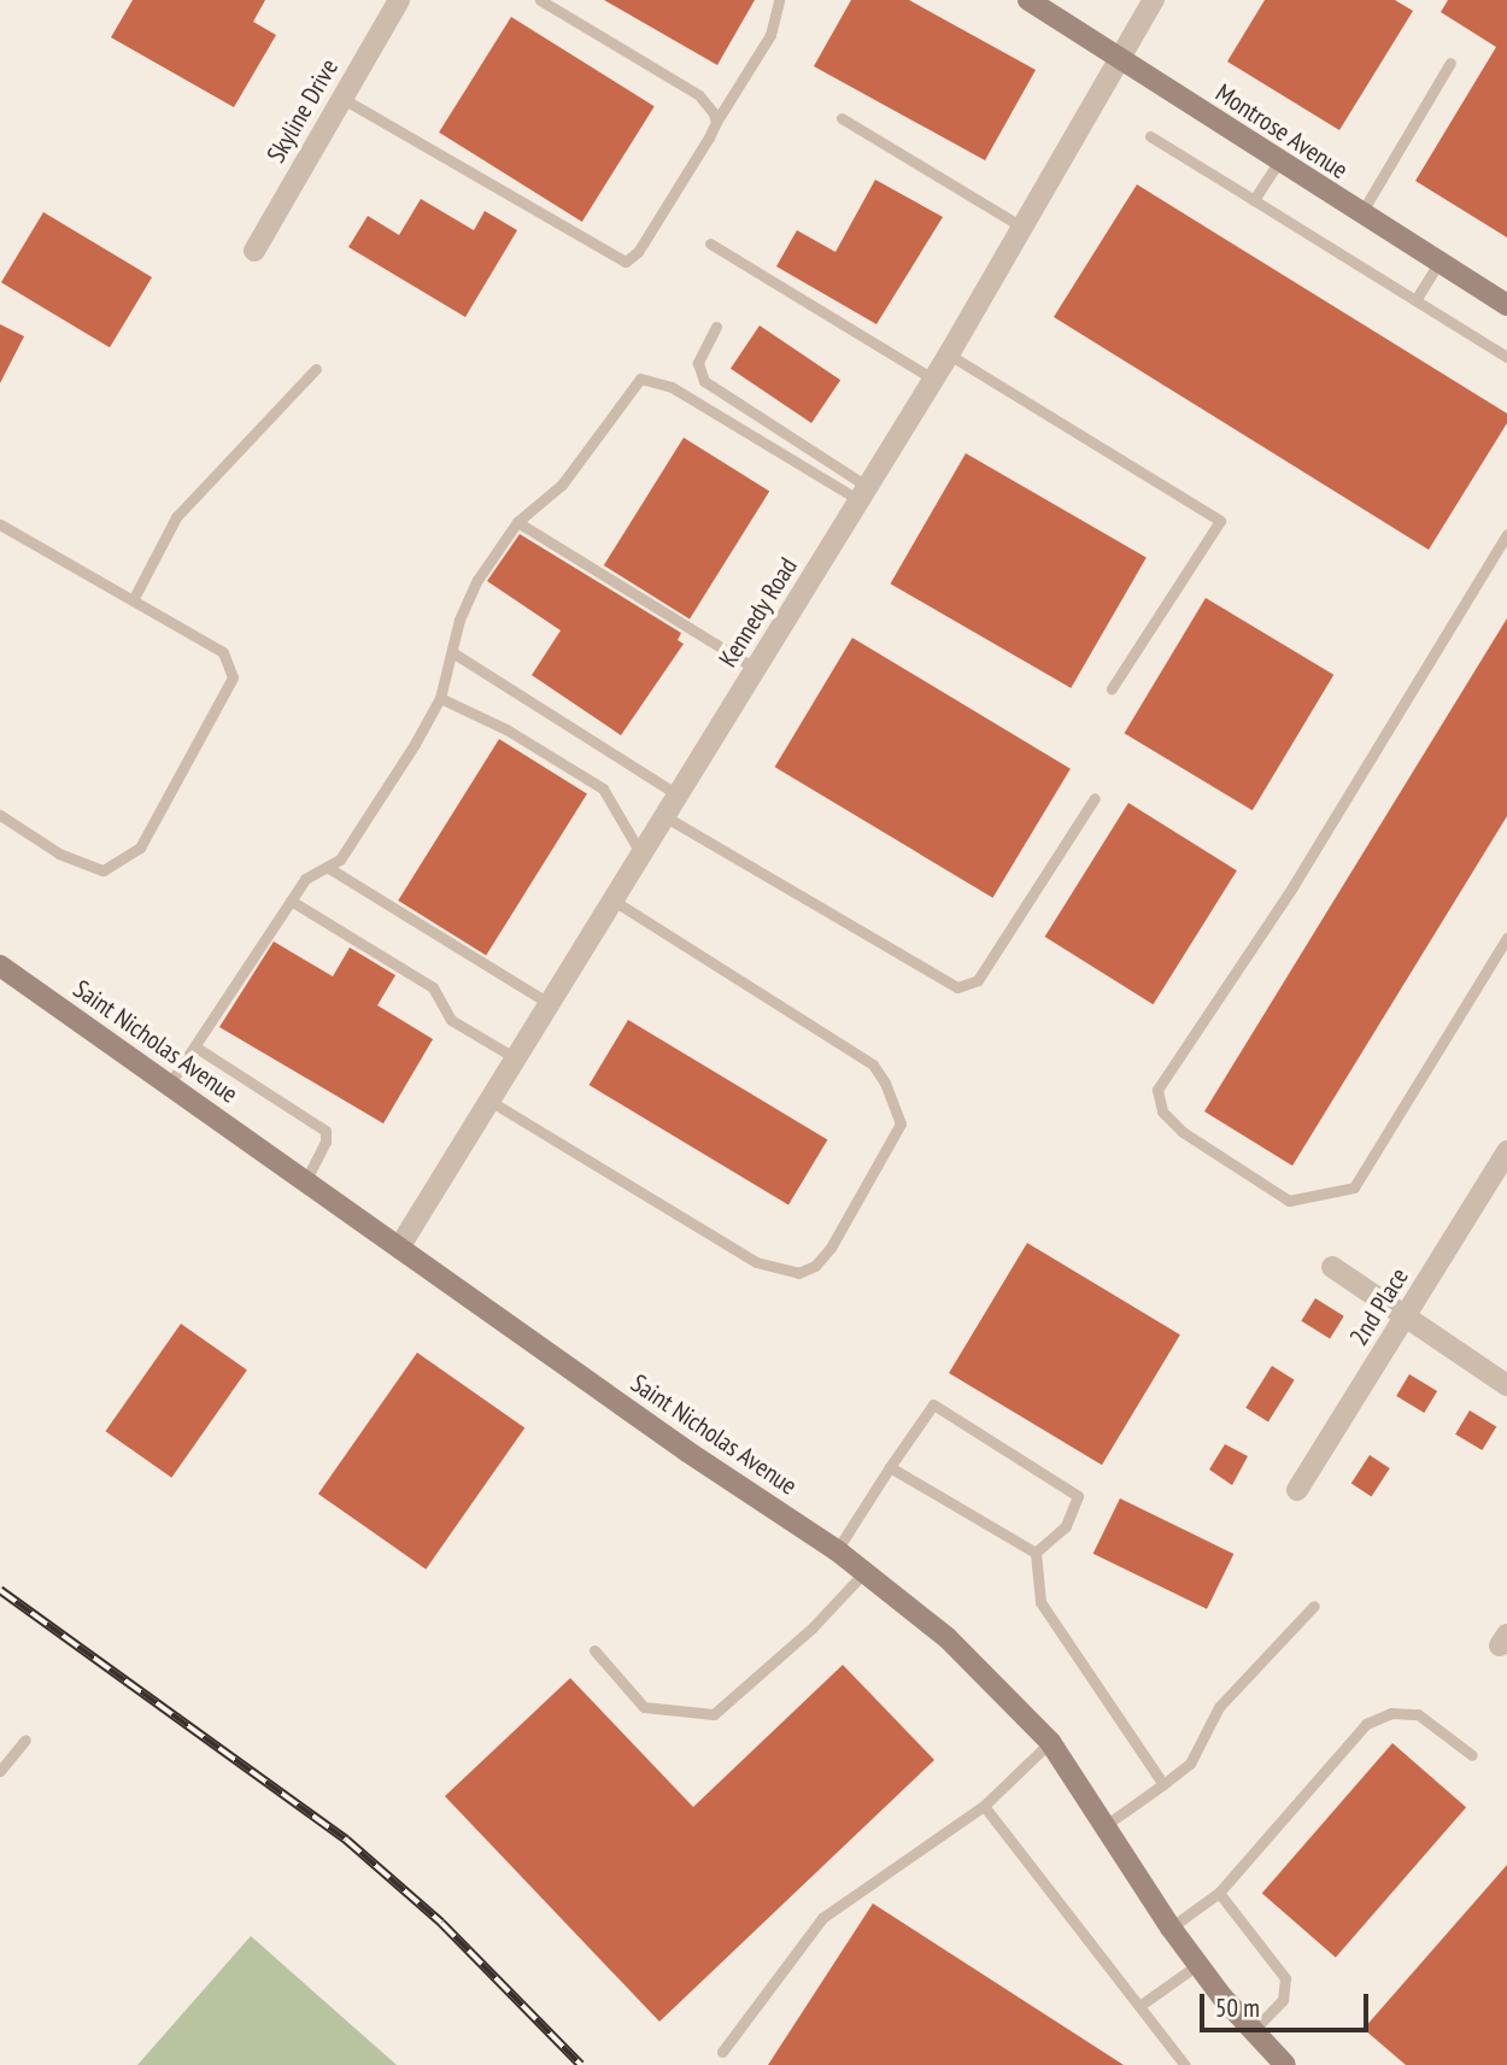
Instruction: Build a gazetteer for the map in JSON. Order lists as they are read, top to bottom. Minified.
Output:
{"streets":{"street":["Skyline Drive","Montrose Avenue","Kennedy Road","Saint Nicholas Avenue","2nd Place"]},"crossings":[["Montrose Avenue","Kennedy Road"],["Kennedy Road","Saint Nicholas Avenue"]],"scale_bar":"50 m"}
